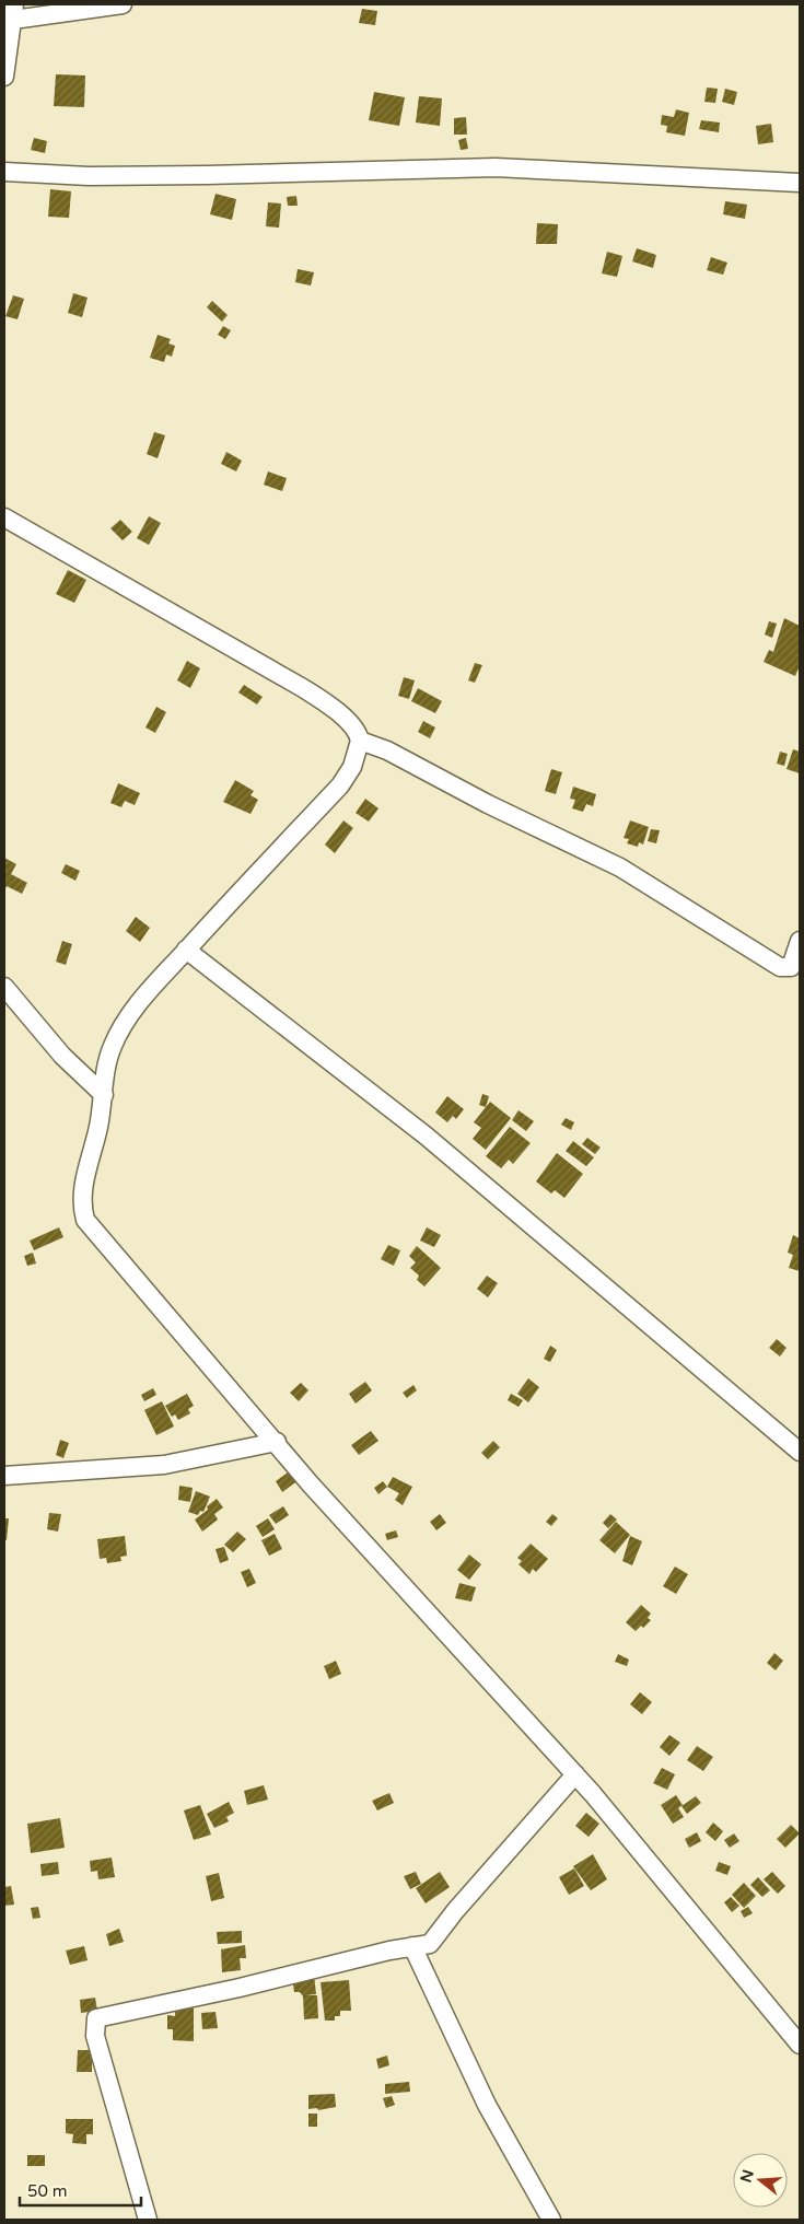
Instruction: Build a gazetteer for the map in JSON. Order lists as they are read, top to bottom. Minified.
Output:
{"scale_bar":"50 m","north":"left"}
